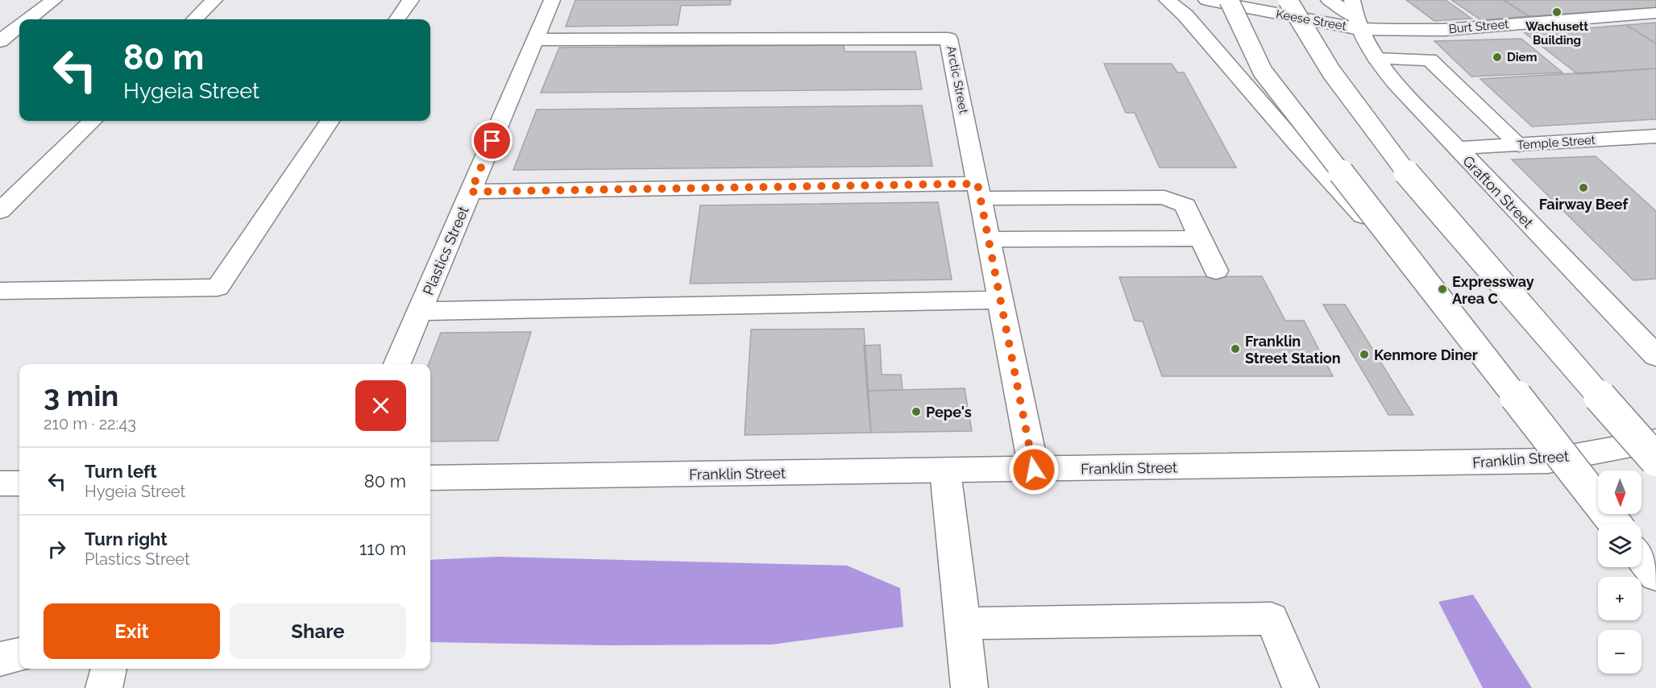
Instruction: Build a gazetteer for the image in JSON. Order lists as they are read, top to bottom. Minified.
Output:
{"streets":{"main road":["Keese Street","Burt Street","Arctic Street","Temple Street","Grafton Street","Plastics Street","Franklin Street"]},"crossings":[["Keese Street","Burt Street"],["Keese Street","Grafton Street"],["Burt Street","Grafton Street"],["Arctic Street","Plastics Street"],["Arctic Street","Franklin Street"],["Temple Street","Grafton Street"]],"places":["Wachusett Building","Diem","Fairway Beef","Expressway Area C","Franklin Street Station","Kenmore Diner","Pepe's"],"north":"bottom","page":{"turn":["80 m","Hygeia Street"],"heading":["3 min","210 m · 22:43"],"list":[{"name":"Turn left","note":"Hygeia Street","value":"80 m"},{"name":"Turn right","note":"Plastics Street","value":"110 m"}],"map_buttons":["+","−"],"buttons":["Exit","Share"]}}
